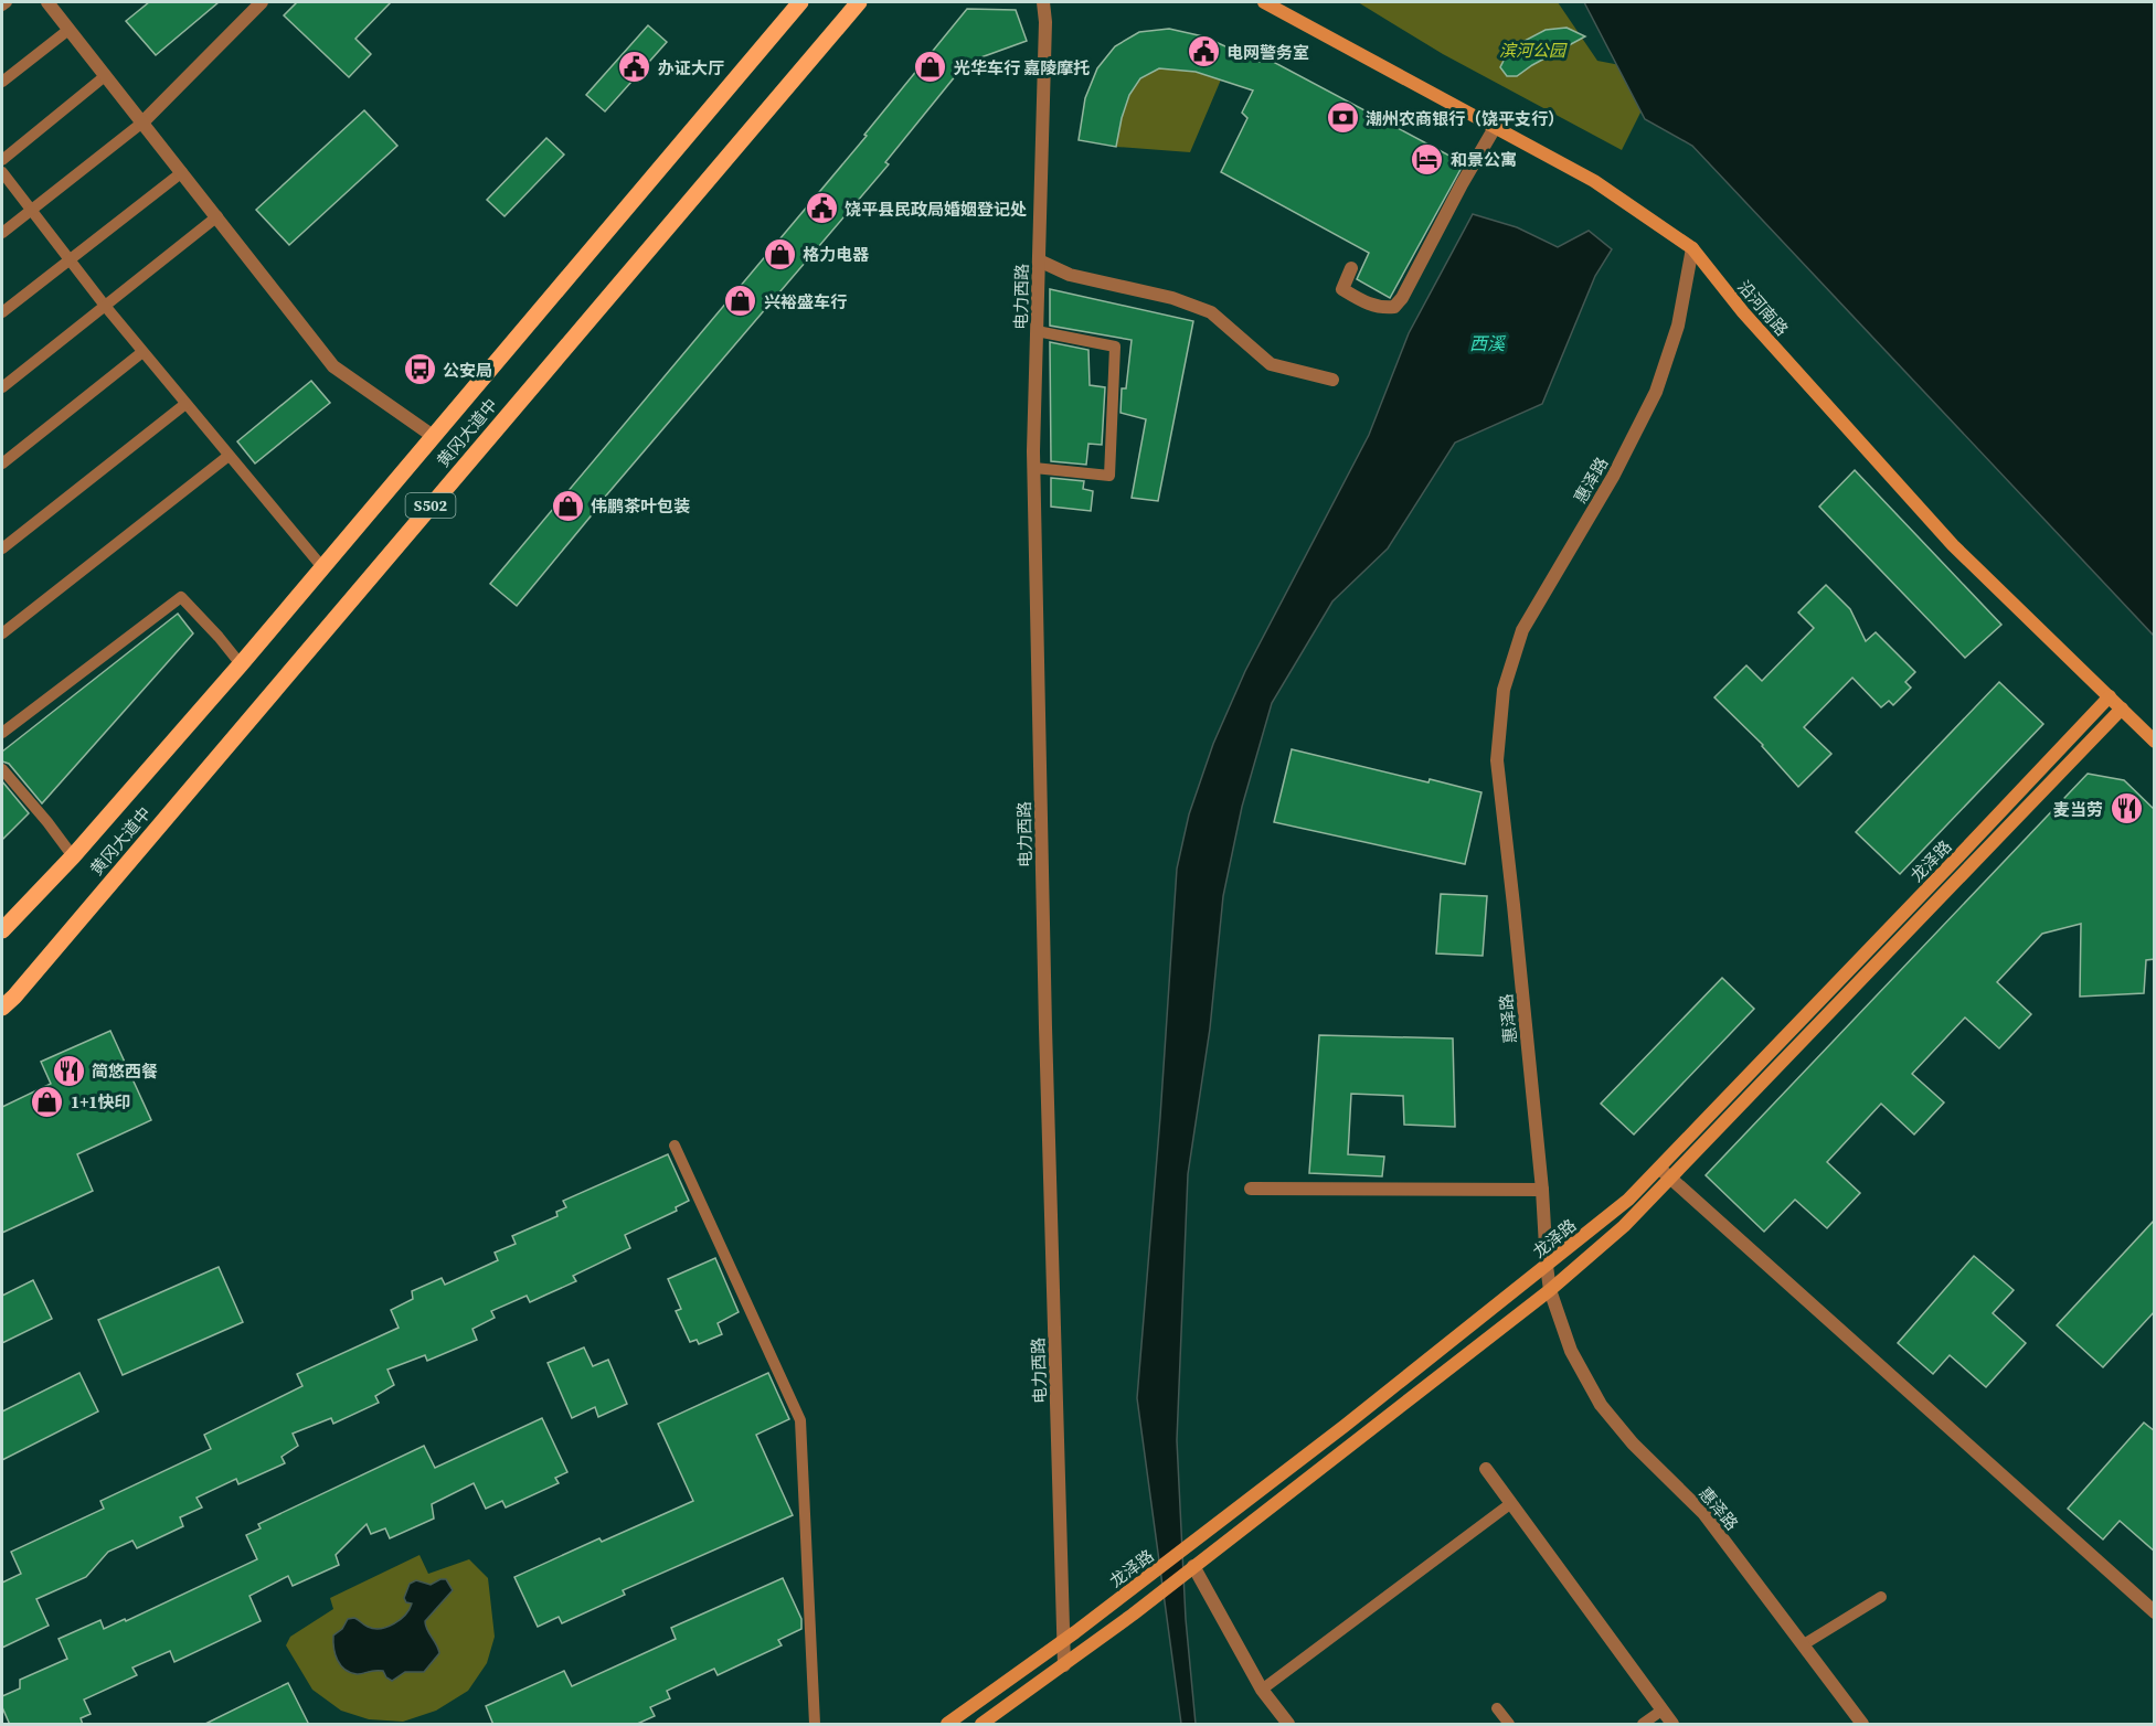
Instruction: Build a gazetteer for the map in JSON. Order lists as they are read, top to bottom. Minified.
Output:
{"streets":{"main road":["沿河南路","黄冈大道中","S502","龙泽路"],"street":["电力西路","惠泽路"]},"crossings":[["电力西路","龙泽路"],["沿河南路","惠泽路"],["沿河南路","龙泽路"],["惠泽路","龙泽路"]],"water":["西溪"],"parks":["滨河公园"],"places":{"public building":["电网警务室","办证大厅","饶平县民政局婚姻登记处"],"shop":["光华车行 嘉陵摩托","格力电器","兴裕盛车行","伟鹏茶叶包装","1+1快印"],"bank":["潮州农商银行（饶平支行）"],"hotel":["和景公寓"],"bus stop":["公安局"],"restaurant":["麦当劳","简悠西餐"]}}
